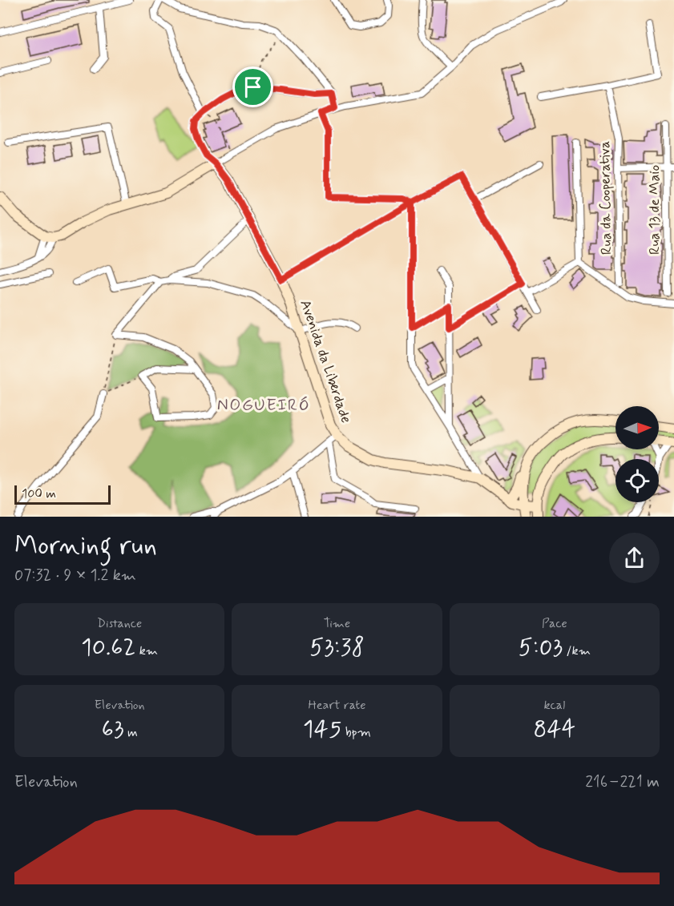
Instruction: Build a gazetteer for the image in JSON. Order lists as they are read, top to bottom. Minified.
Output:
{"streets":{"street":["Rua da Cooperativa","Rua 13 de Maio","Avenida da Liberdade"]},"districts":["NOGUEIRÓ"],"scale_bar":"100 m","north":"right","page":{"scale":"100 m","heading":["Morning run","07:32 · 9 × 1.2 km"],"stats":[["Distance","10.62 km"],["Time","53:38"],["Pace","5:03 /km"],["Elevation","63 m"],["Heart rate","145 bpm"],["kcal","844"]],"chart":["Elevation","216–221 m"]}}
